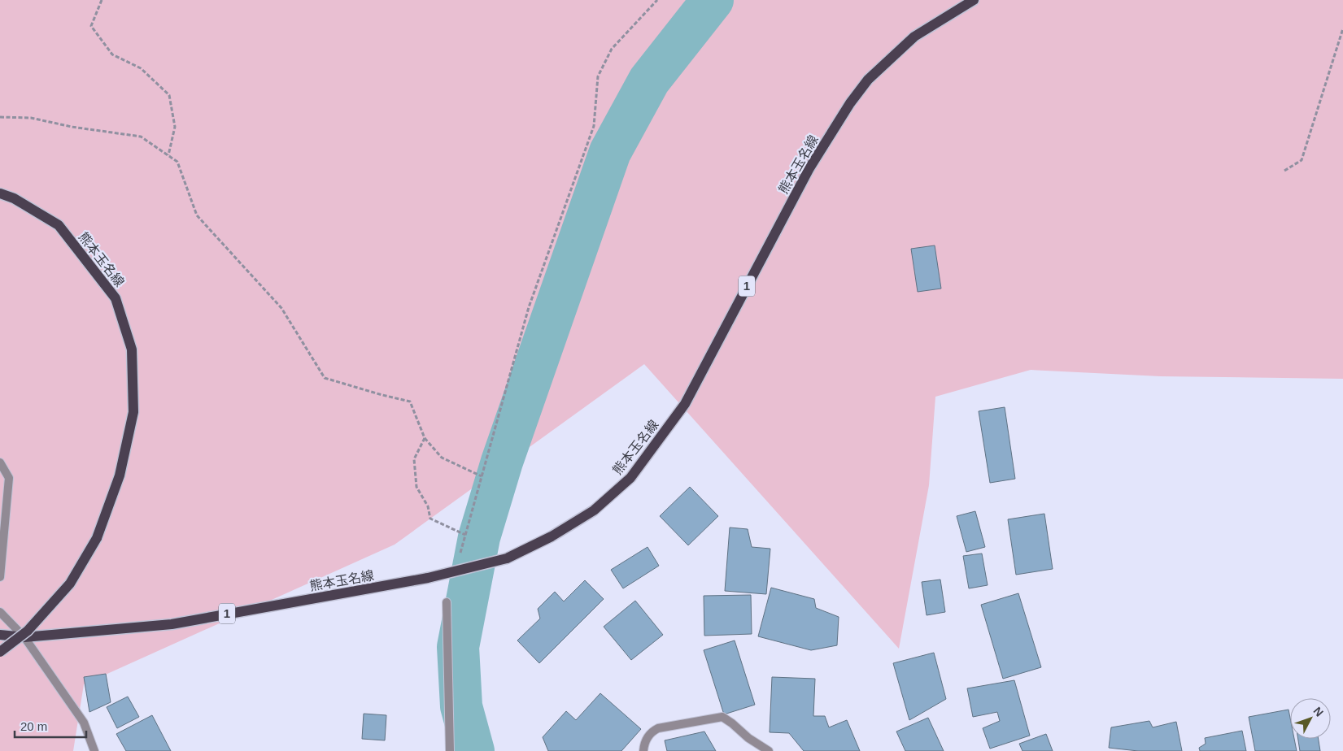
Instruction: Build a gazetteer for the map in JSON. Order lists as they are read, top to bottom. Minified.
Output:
{"streets":{"main road":["熊本玉名線","1"]},"scale_bar":"20 m","north":"top right"}
